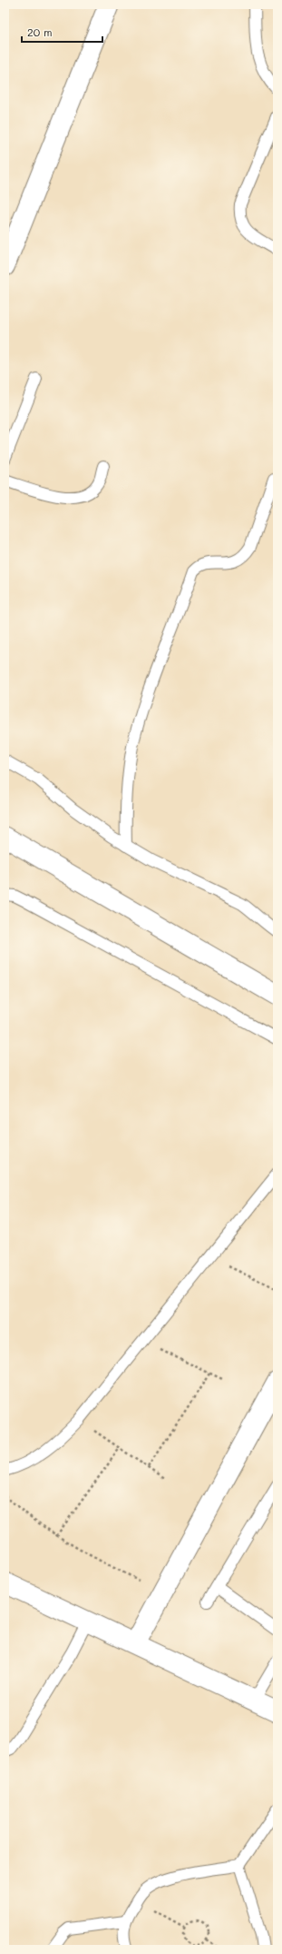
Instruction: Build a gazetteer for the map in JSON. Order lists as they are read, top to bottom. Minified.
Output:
{"scale_bar":"20 m"}
